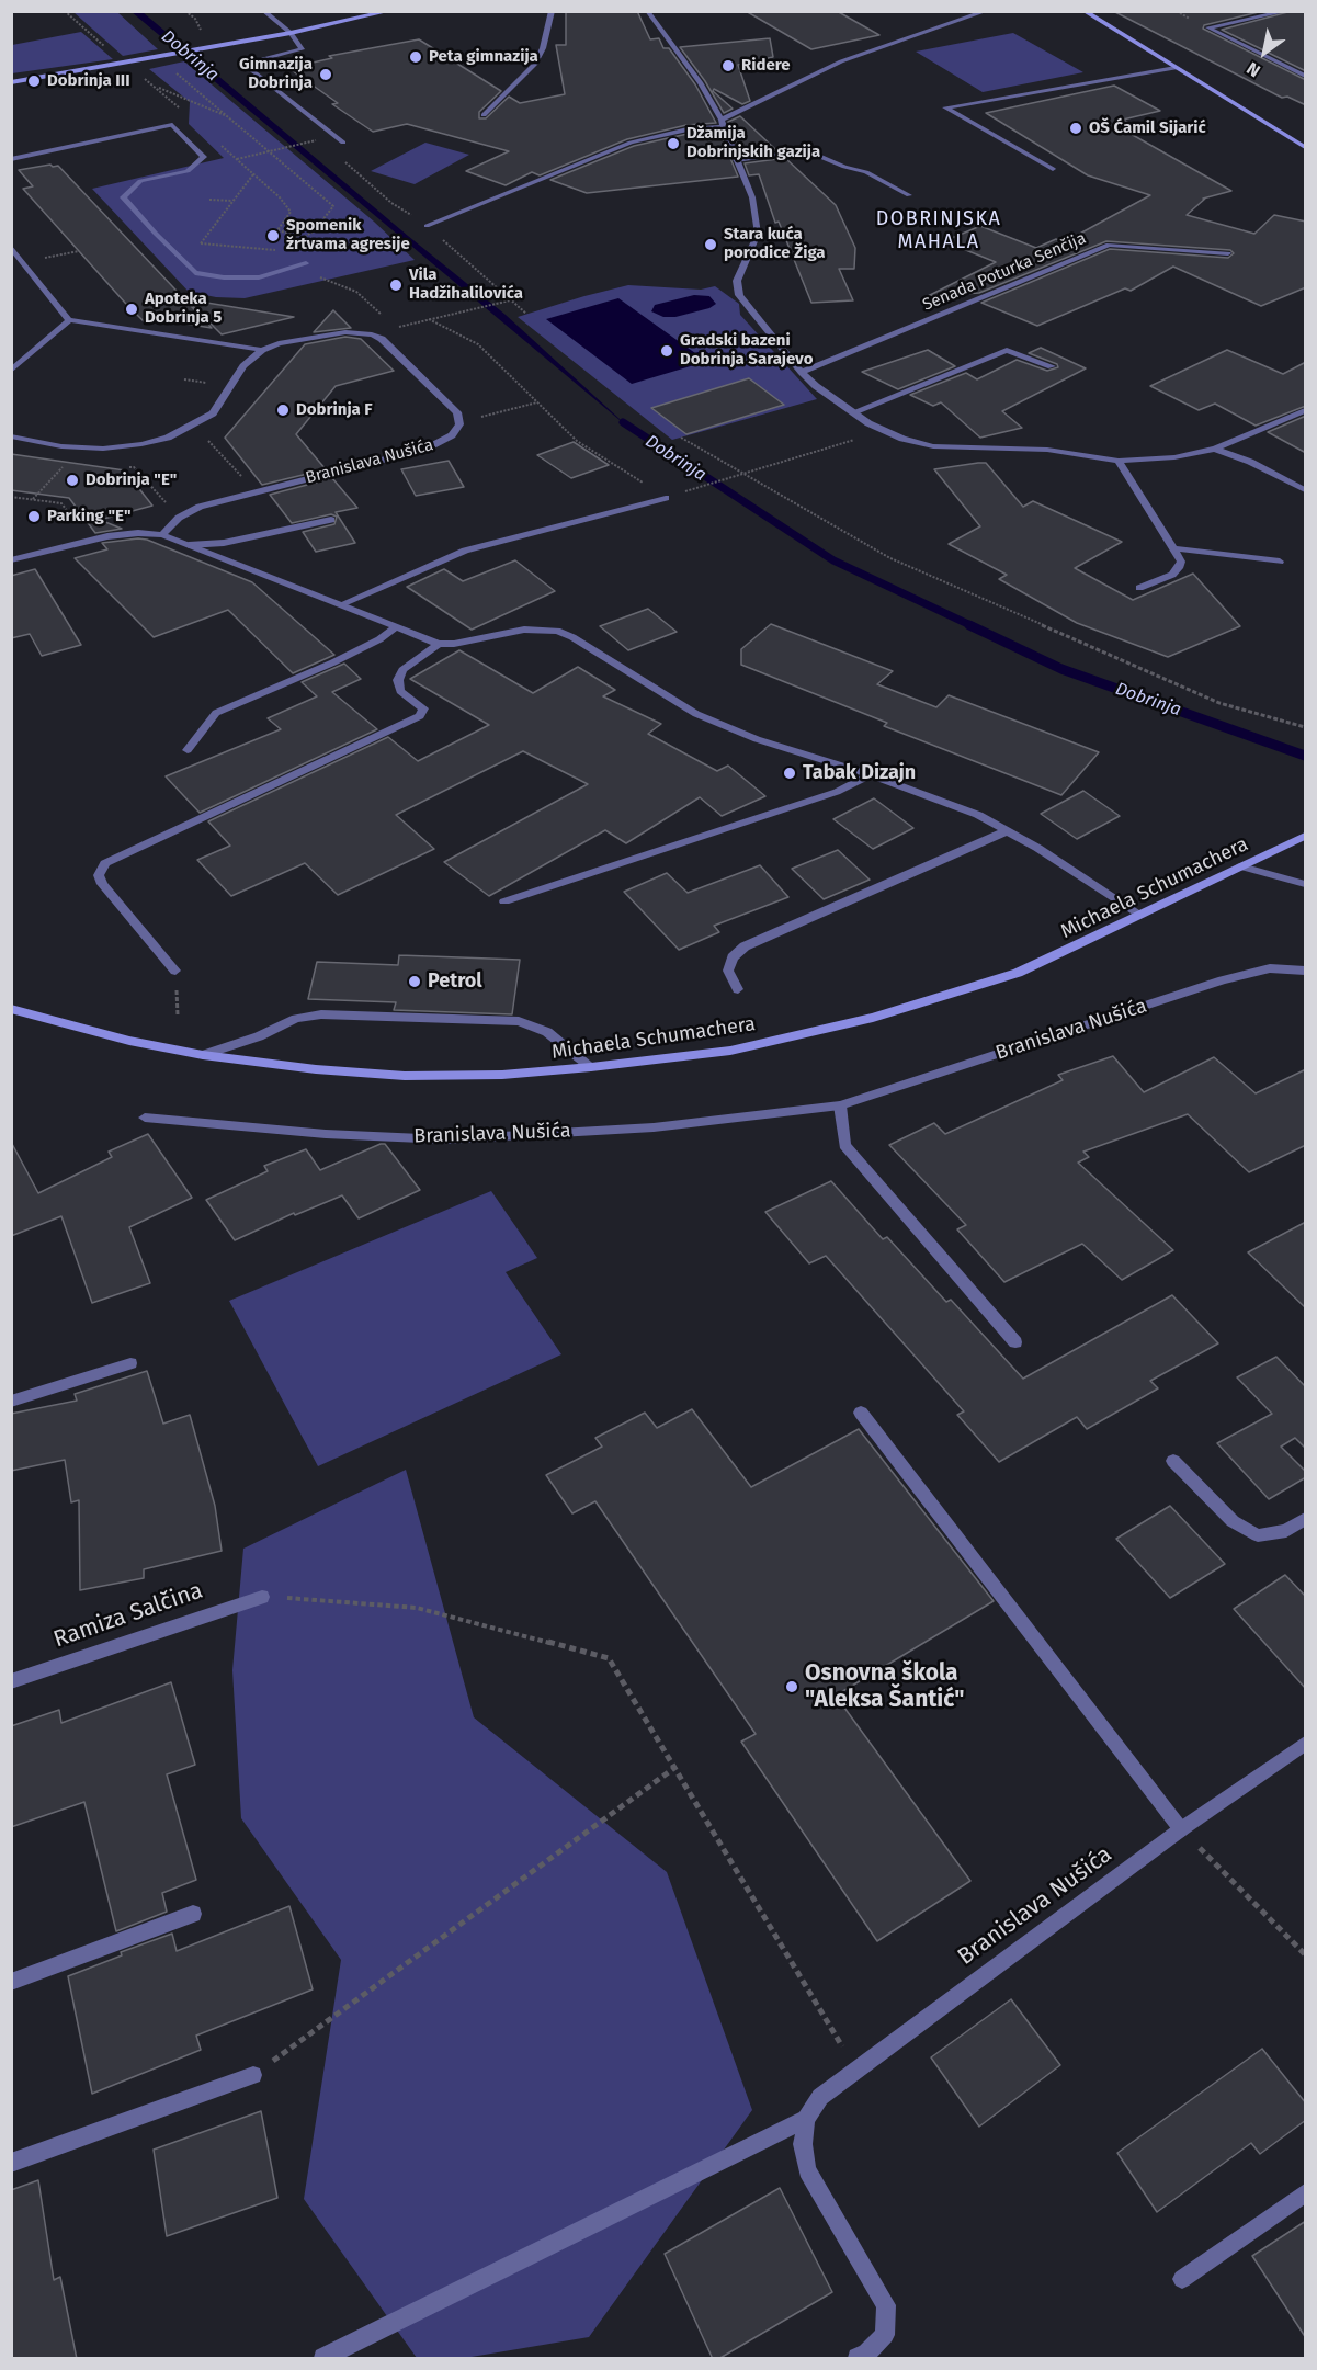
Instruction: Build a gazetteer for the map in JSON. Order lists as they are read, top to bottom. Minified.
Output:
{"streets":{"street":["Senada Poturka Senčija","Branislava Nušića","Michaela Schumachera","Ramiza Salčina"]},"districts":["DOBRINJSKA MAHALA"],"water":["Dobrinja"],"places":["Peta gimnazija","Ridere","Gimnazija Dobrinja","Dobrinja III","OŠ Ćamil Sijarić","Džamija Dobrinjskih gazija","Spomenik žrtvama agresije","Stara kuća porodice Žiga","Vila Hadžihalilovića","Apoteka Dobrinja 5","Gradski bazeni Dobrinja Sarajevo","Dobrinja F","Dobrinja \"E\"","Parking \"E\"","Tabak Dizajn","Petrol","Osnovna škola \"Aleksa Šantić\""],"north":"bottom left"}
